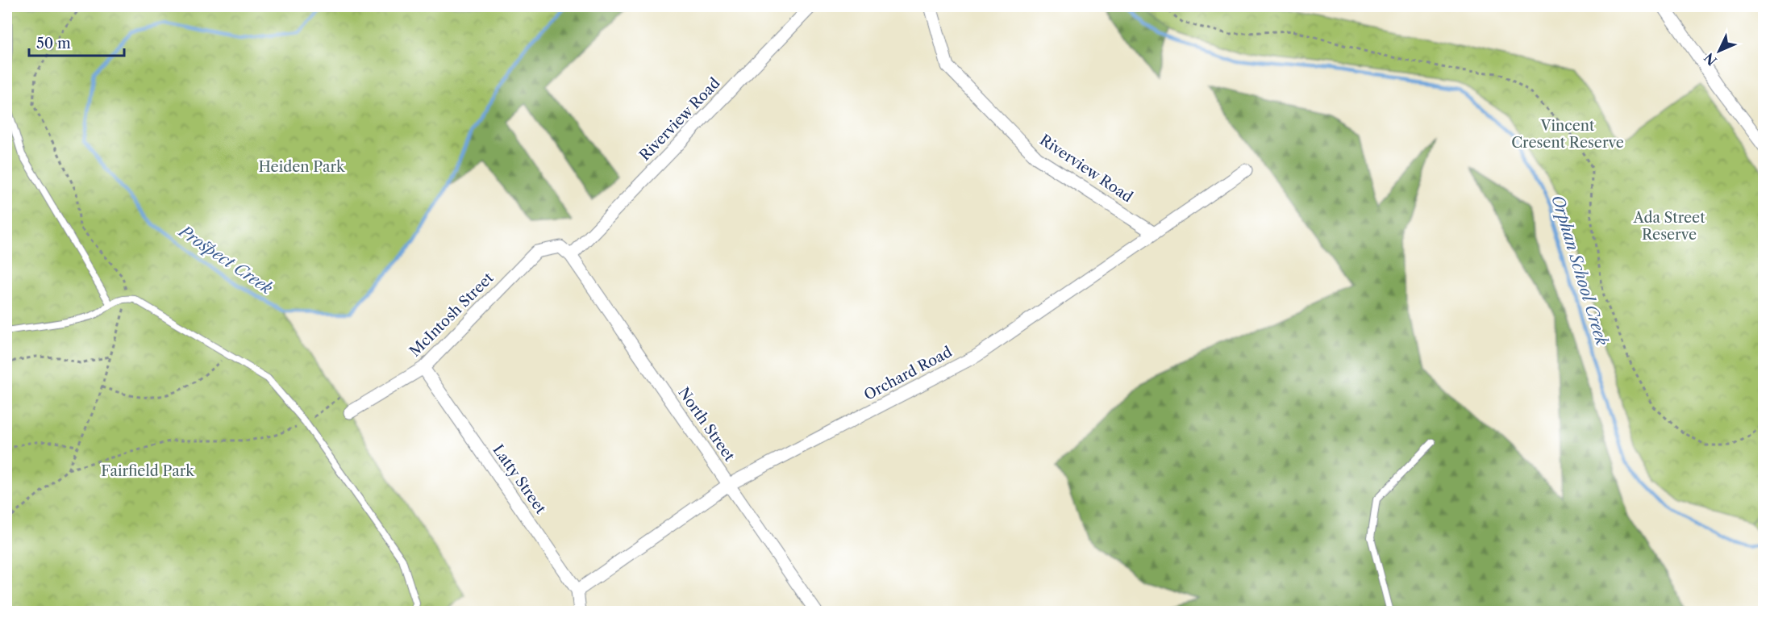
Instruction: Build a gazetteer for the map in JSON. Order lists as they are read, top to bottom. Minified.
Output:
{"streets":{"street":["Riverview Road","McIntosh Street","Orchard Road","North Street","Latty Street"]},"crossings":[["Riverview Road","McIntosh Street"],["Riverview Road","Orchard Road"],["Riverview Road","North Street"],["McIntosh Street","North Street"],["McIntosh Street","Latty Street"],["Orchard Road","North Street"],["Orchard Road","Latty Street"]],"water":["Prospect Creek","Orphan School Creek"],"parks":["Vincent Cresent Reserve","Heiden Park","Ada Street Reserve","Fairfield Park"],"scale_bar":"50 m","north":"bottom left"}
